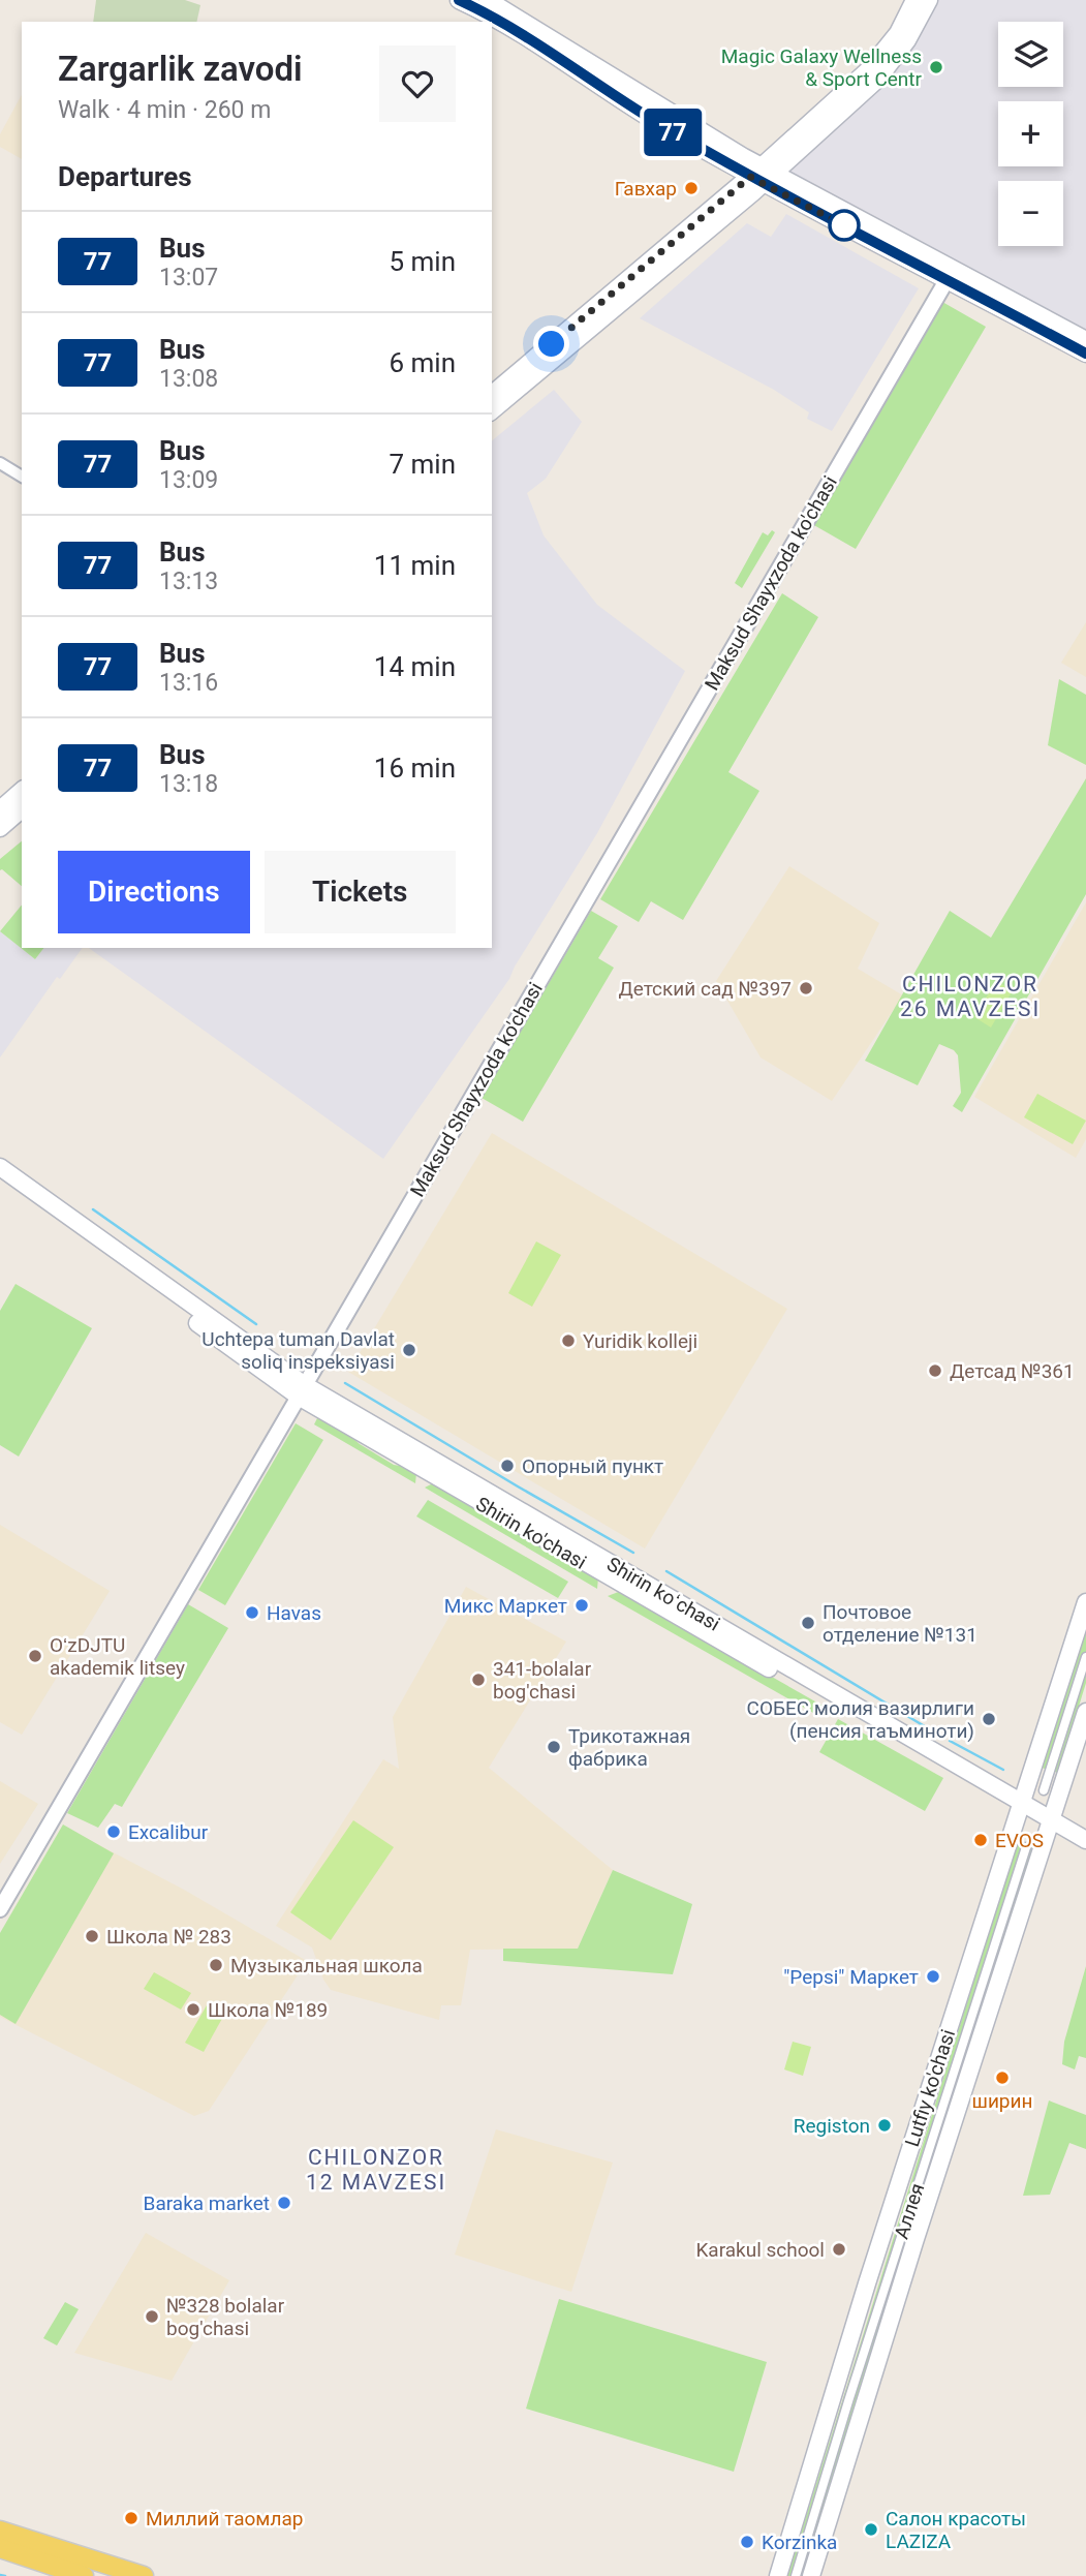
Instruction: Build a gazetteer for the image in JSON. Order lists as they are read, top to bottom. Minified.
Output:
{"streets":{"main road":["Shirin ko'chasi","Lutfiy ko'chasi"],"street":["Maksud Shayxzoda ko'chasi","Аллея"]},"crossings":[["Maksud Shayxzoda ko'chasi","Shirin ko'chasi"],["Shirin ko'chasi","Lutfiy ko'chasi"]],"districts":["CHILONZOR 26 MAVZESI","CHILONZOR 12 MAVZESI"],"places":["Magic Galaxy Wellness & Sport Centr","Гавхар","Детский сад №397","Yuridik kolleji","Uchtepa tuman Davlat soliq inspeksiyasi","Детсад №361","Опорный пункт","Микс Маркет","Havas","Почтовое отделение №131","OʻzDJTU akademik litsey","341-bolalar bog'chasi","СОБЕС молия вазирлиги (пенсия таъминоти)","Трикотажная фабрика","Excalibur","EVOS","Школа № 283","Музыкальная школа","\"Pepsi\" Маркет","Школа №189","ширин","Registon","Baraka market","Karakul school","№328 bolalar bog'chasi","Миллий таомлар","Салон красоты LAZIZA","Korzinka"],"lines":["bus line 77"],"page":{"on_map":"77","map_buttons":["+","−"],"heading":[["Zargarlik zavodi","Walk · 4 min · 260 m"],"Departures"],"list":[{"mark":"77","name":"Bus","note":"13:07","value":"5 min"},{"mark":"77","name":"Bus","note":"13:08","value":"6 min"},{"mark":"77","name":"Bus","note":"13:09","value":"7 min"},{"mark":"77","name":"Bus","note":"13:13","value":"11 min"},{"mark":"77","name":"Bus","note":"13:16","value":"14 min"},{"mark":"77","name":"Bus","note":"13:18","value":"16 min"}],"buttons":["Directions","Tickets"]}}
